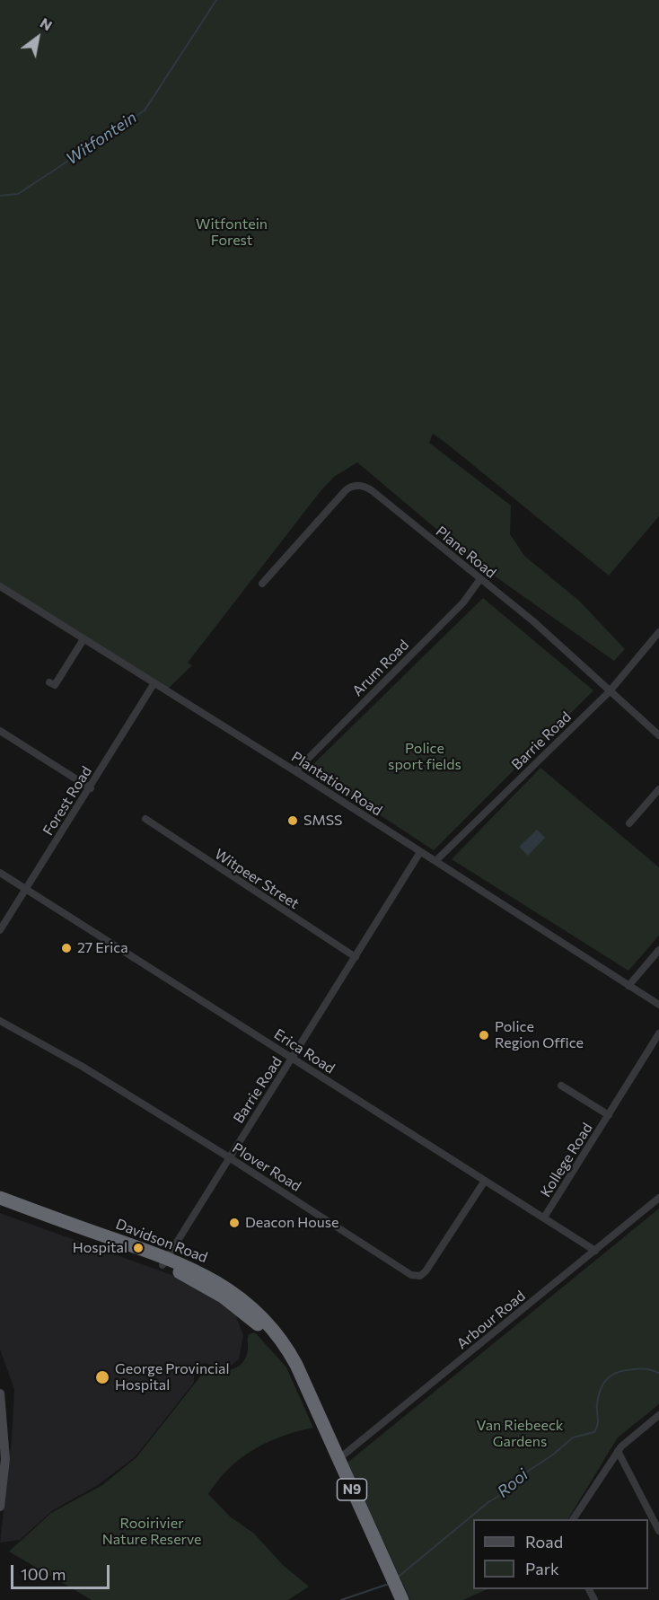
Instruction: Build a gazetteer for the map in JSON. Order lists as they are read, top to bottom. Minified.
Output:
{"streets":{"highway":["Davidson Road","N9"],"street":["Plane Road","Arum Road","Barrie Road","Plantation Road","Forest Road","Witpeer Street","Erica Road","Kollege Road","Plover Road","Arbour Road"]},"crossings":[["Plane Road","Arum Road"],["Plane Road","Barrie Road"],["Arum Road","Plantation Road"],["Barrie Road","Plantation Road"],["Barrie Road","Witpeer Street"],["Barrie Road","Erica Road"],["Barrie Road","Plover Road"],["Barrie Road","Davidson Road"],["Plantation Road","Forest Road"],["Forest Road","Erica Road"],["Erica Road","Kollege Road"],["Erica Road","Plover Road"],["Erica Road","Arbour Road"],["Davidson Road","Arbour Road"]],"water":["Witfontein","Rooi"],"parks":["Witfontein Forest","Police sport fields","Van Riebeeck Gardens","Rooirivier Nature Reserve"],"places":["SMSS","27 Erica","Police Region Office","Deacon House","Hospital","George Provincial Hospital"],"legend":["Road","Park"],"scale_bar":"100 m","north":"top right"}
